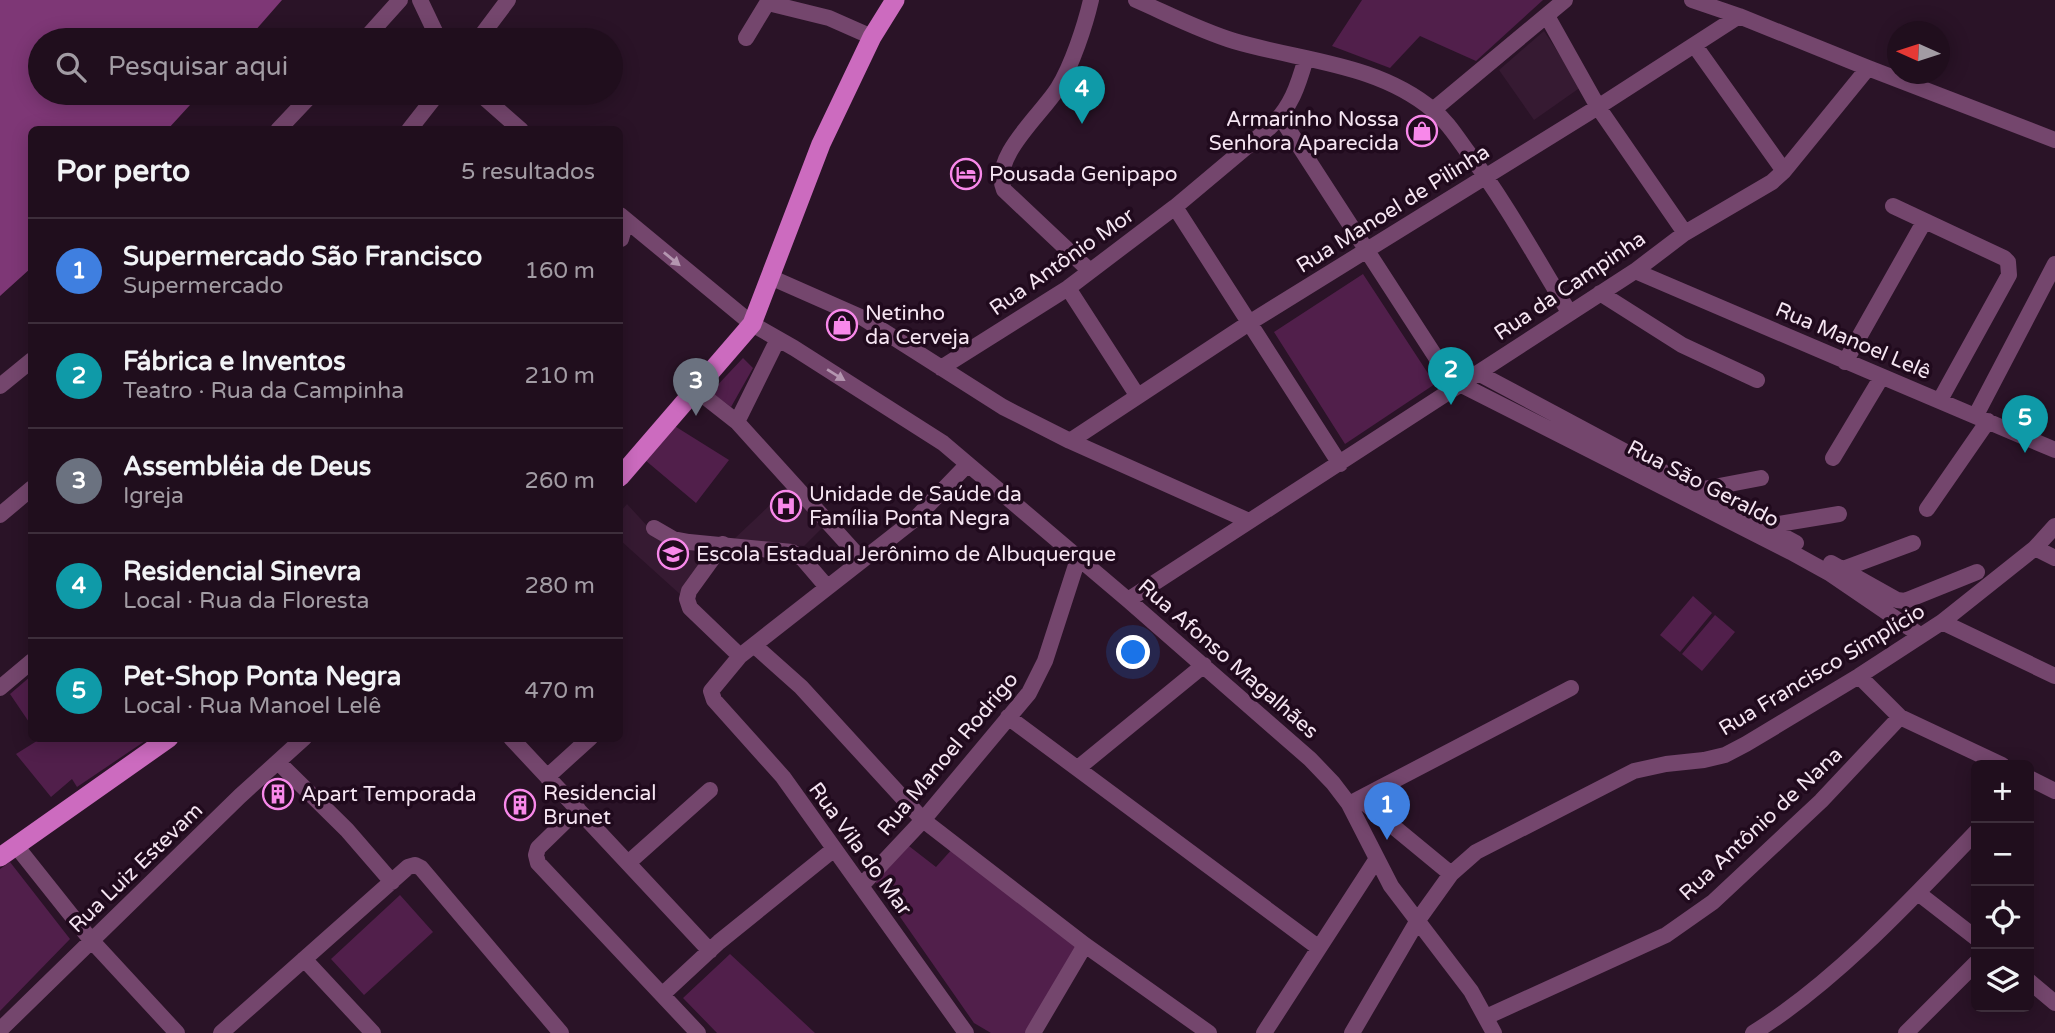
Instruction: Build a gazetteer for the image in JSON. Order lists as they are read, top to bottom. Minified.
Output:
{"streets":{"street":["Rua Manoel de Pilinha","Rua Antônio Mor","Rua da Campinha","Rua Manoel Lelê","Rua São Geraldo","Rua Afonso Magalhães","Rua Francisco Simplício","Rua Manoel Rodrigo","Rua Antônio de Nana","Rua Vila do Mar","Rua Luiz Estevam"]},"crossings":[["Rua Manoel de Pilinha","Rua São Geraldo"],["Rua Antônio Mor","Rua São Geraldo"],["Rua da Campinha","Rua Manoel Lelê"],["Rua da Campinha","Rua São Geraldo"],["Rua da Campinha","Rua Afonso Magalhães"],["Rua São Geraldo","Rua Francisco Simplício"],["Rua Afonso Magalhães","Rua Francisco Simplício"],["Rua Afonso Magalhães","Rua Manoel Rodrigo"],["Rua Afonso Magalhães","Rua Antônio de Nana"],["Rua Manoel Rodrigo","Rua Vila do Mar"]],"places":{"shop":["Armarinho Nossa Senhora Aparecida","Netinho da Cerveja"],"hotel":["Pousada Genipapo"],"hospital":["Unidade de Saúde da Família Ponta Negra"],"school or university":["Escola Estadual Jerônimo de Albuquerque"],"building":["Apart Temporada","Residencial Brunet"]},"north":"left","page":{"search":"Pesquisar aqui","pins":["4","2","3","5","1"],"heading":["Por perto","5 resultados"],"list":[{"mark":"1","name":"Supermercado São Francisco","note":"Supermercado","value":"160 m"},{"mark":"2","name":"Fábrica e Inventos","note":"Teatro · Rua da Campinha","value":"210 m"},{"mark":"3","name":"Assembléia de Deus","note":"Igreja","value":"260 m"},{"mark":"4","name":"Residencial Sinevra","note":"Local · Rua da Floresta","value":"280 m"},{"mark":"5","name":"Pet-Shop Ponta Negra","note":"Local · Rua Manoel Lelê","value":"470 m"}],"map_buttons":["+","−"]}}
